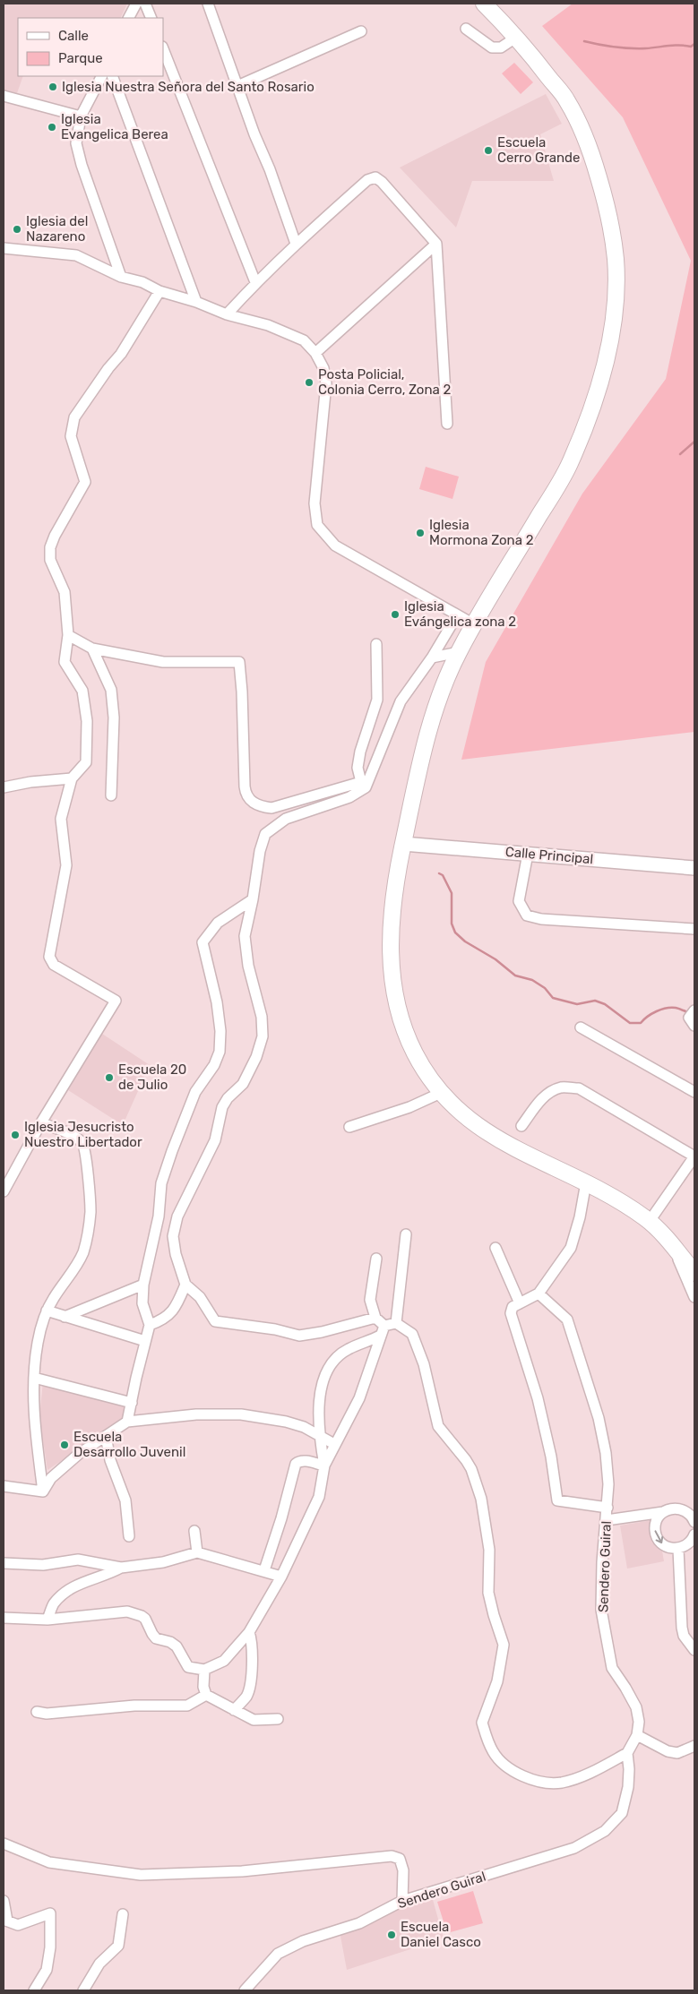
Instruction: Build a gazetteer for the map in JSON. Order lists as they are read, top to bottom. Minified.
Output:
{"streets":{"street":["Calle Principal","Sendero Guiral"]},"places":["Iglesia Nuestra Señora del Santo Rosario","Iglesia Evangelica Berea","Escuela Cerro Grande","Iglesia del Nazareno","Posta Policial, Colonia Cerro, Zona 2","Iglesia Mormona Zona 2","Iglesia Evángelica zona 2","Escuela 20 de Julio","Iglesia Jesucristo Nuestro Libertador","Escuela Desarrollo Juvenil","Escuela Daniel Casco"],"legend":["Calle","Parque"]}
